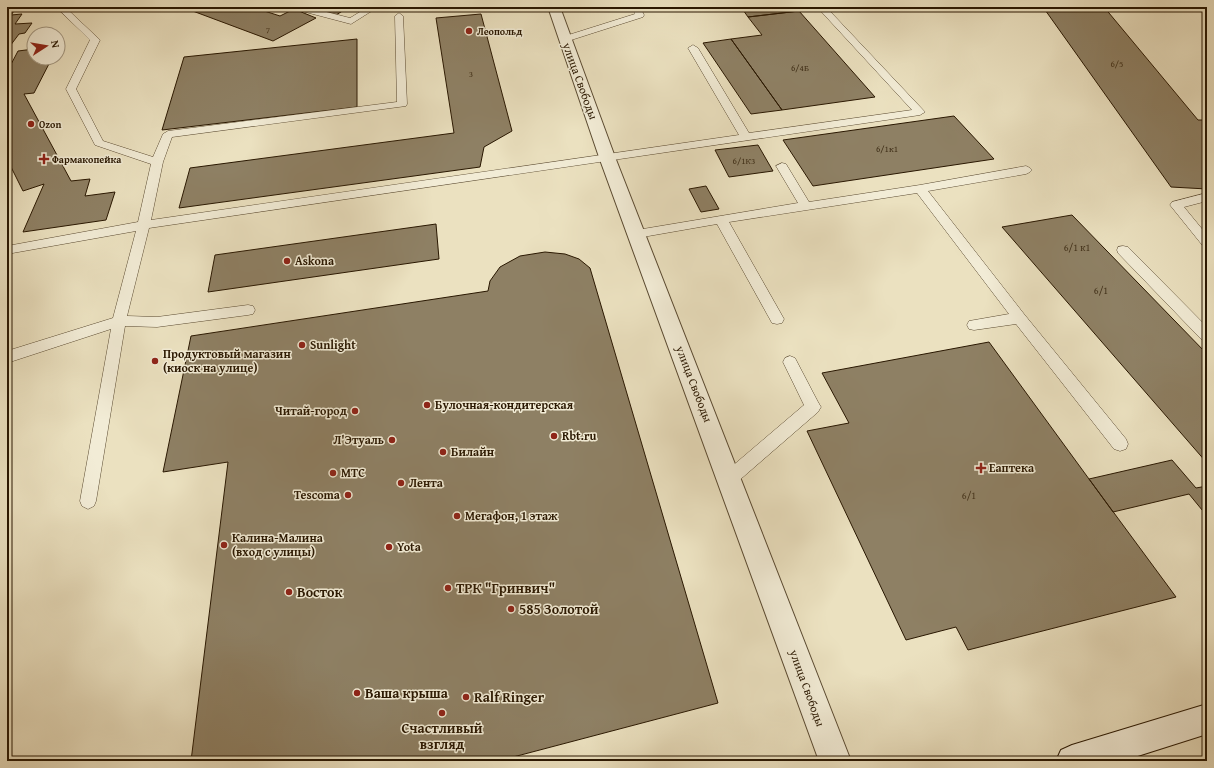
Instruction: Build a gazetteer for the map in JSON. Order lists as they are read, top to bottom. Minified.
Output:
{"streets":{"street":["улица Свободы"]},"places":{"other":["Леопольд","Ozon","Askona","Sunlight","Продуктовый магазин (киоск на улице)","Булочная-кондитерская","Читай-город","Rbt.ru","Л'Этуаль","Билайн","МТС","Лента","Tescoma","Мегафон, 1 этаж","Калина-Малина (вход с улицы)","Yota","ТРК \"Гринвич\"","Восток","585 Золотой","Ваша крыша","Ralf Ringer","Счастливый взгляд"],"health":["Фармакопейка","Еаптека"]},"house_numbers":["7","6/5","6/4Б","3","6/1к1","6/1К3","6/1 к1","6/1","6/1"],"north":"right"}
